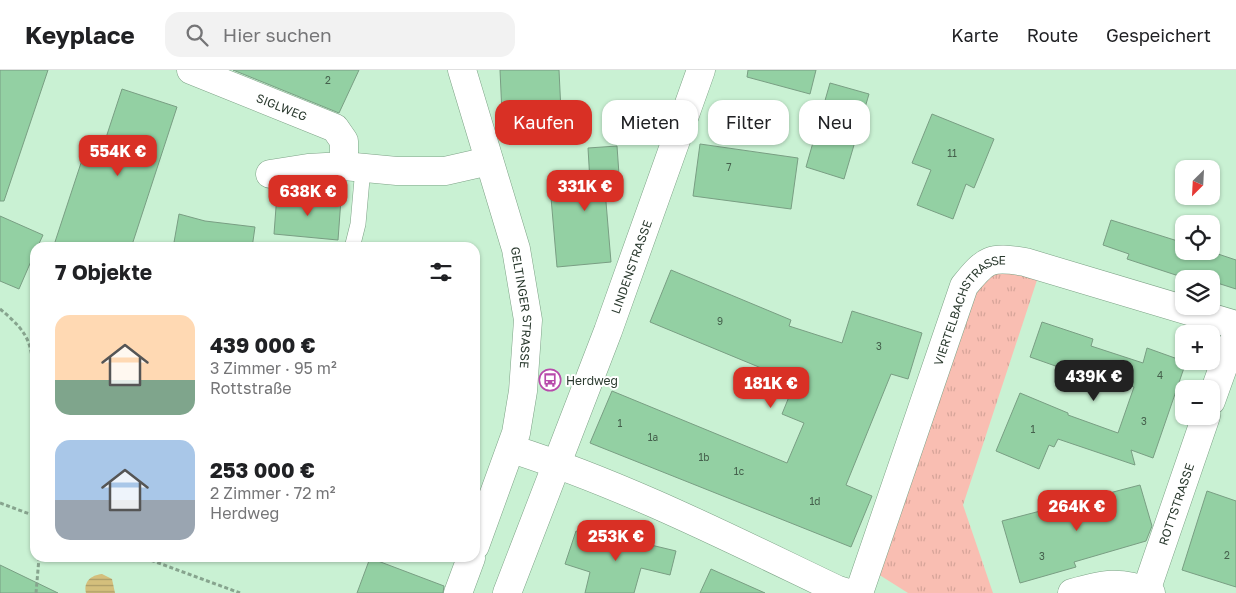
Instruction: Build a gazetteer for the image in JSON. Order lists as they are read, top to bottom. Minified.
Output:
{"streets":{"street":["SIGLWEG","LINDENSTRASSE","GELTINGER STRASSE","VIERTELBACHSTRASSE","ROTTSTRASSE"]},"places":{"bus stop":["Herdweg"]},"house_numbers":["2","11","7","9","3","4","3","1","1","1a","1b","1c","1d","2","3"],"north":"bottom left","page":{"header":"Keyplace","search":"Hier suchen","nav":["Karte","Route","Gespeichert"],"chip":["Kaufen","Mieten","Filter","Neu"],"price":["554K €","331K €","638K €","439K €","181K €","264K €","253K €"],"map_buttons":["+","−"],"heading":"7 Objekte","list":[{"name":"439 000 €","note":"3 Zimmer · 95 m² · Rottstraße"},{"name":"253 000 €","note":"2 Zimmer · 72 m² · Herdweg"}]}}
